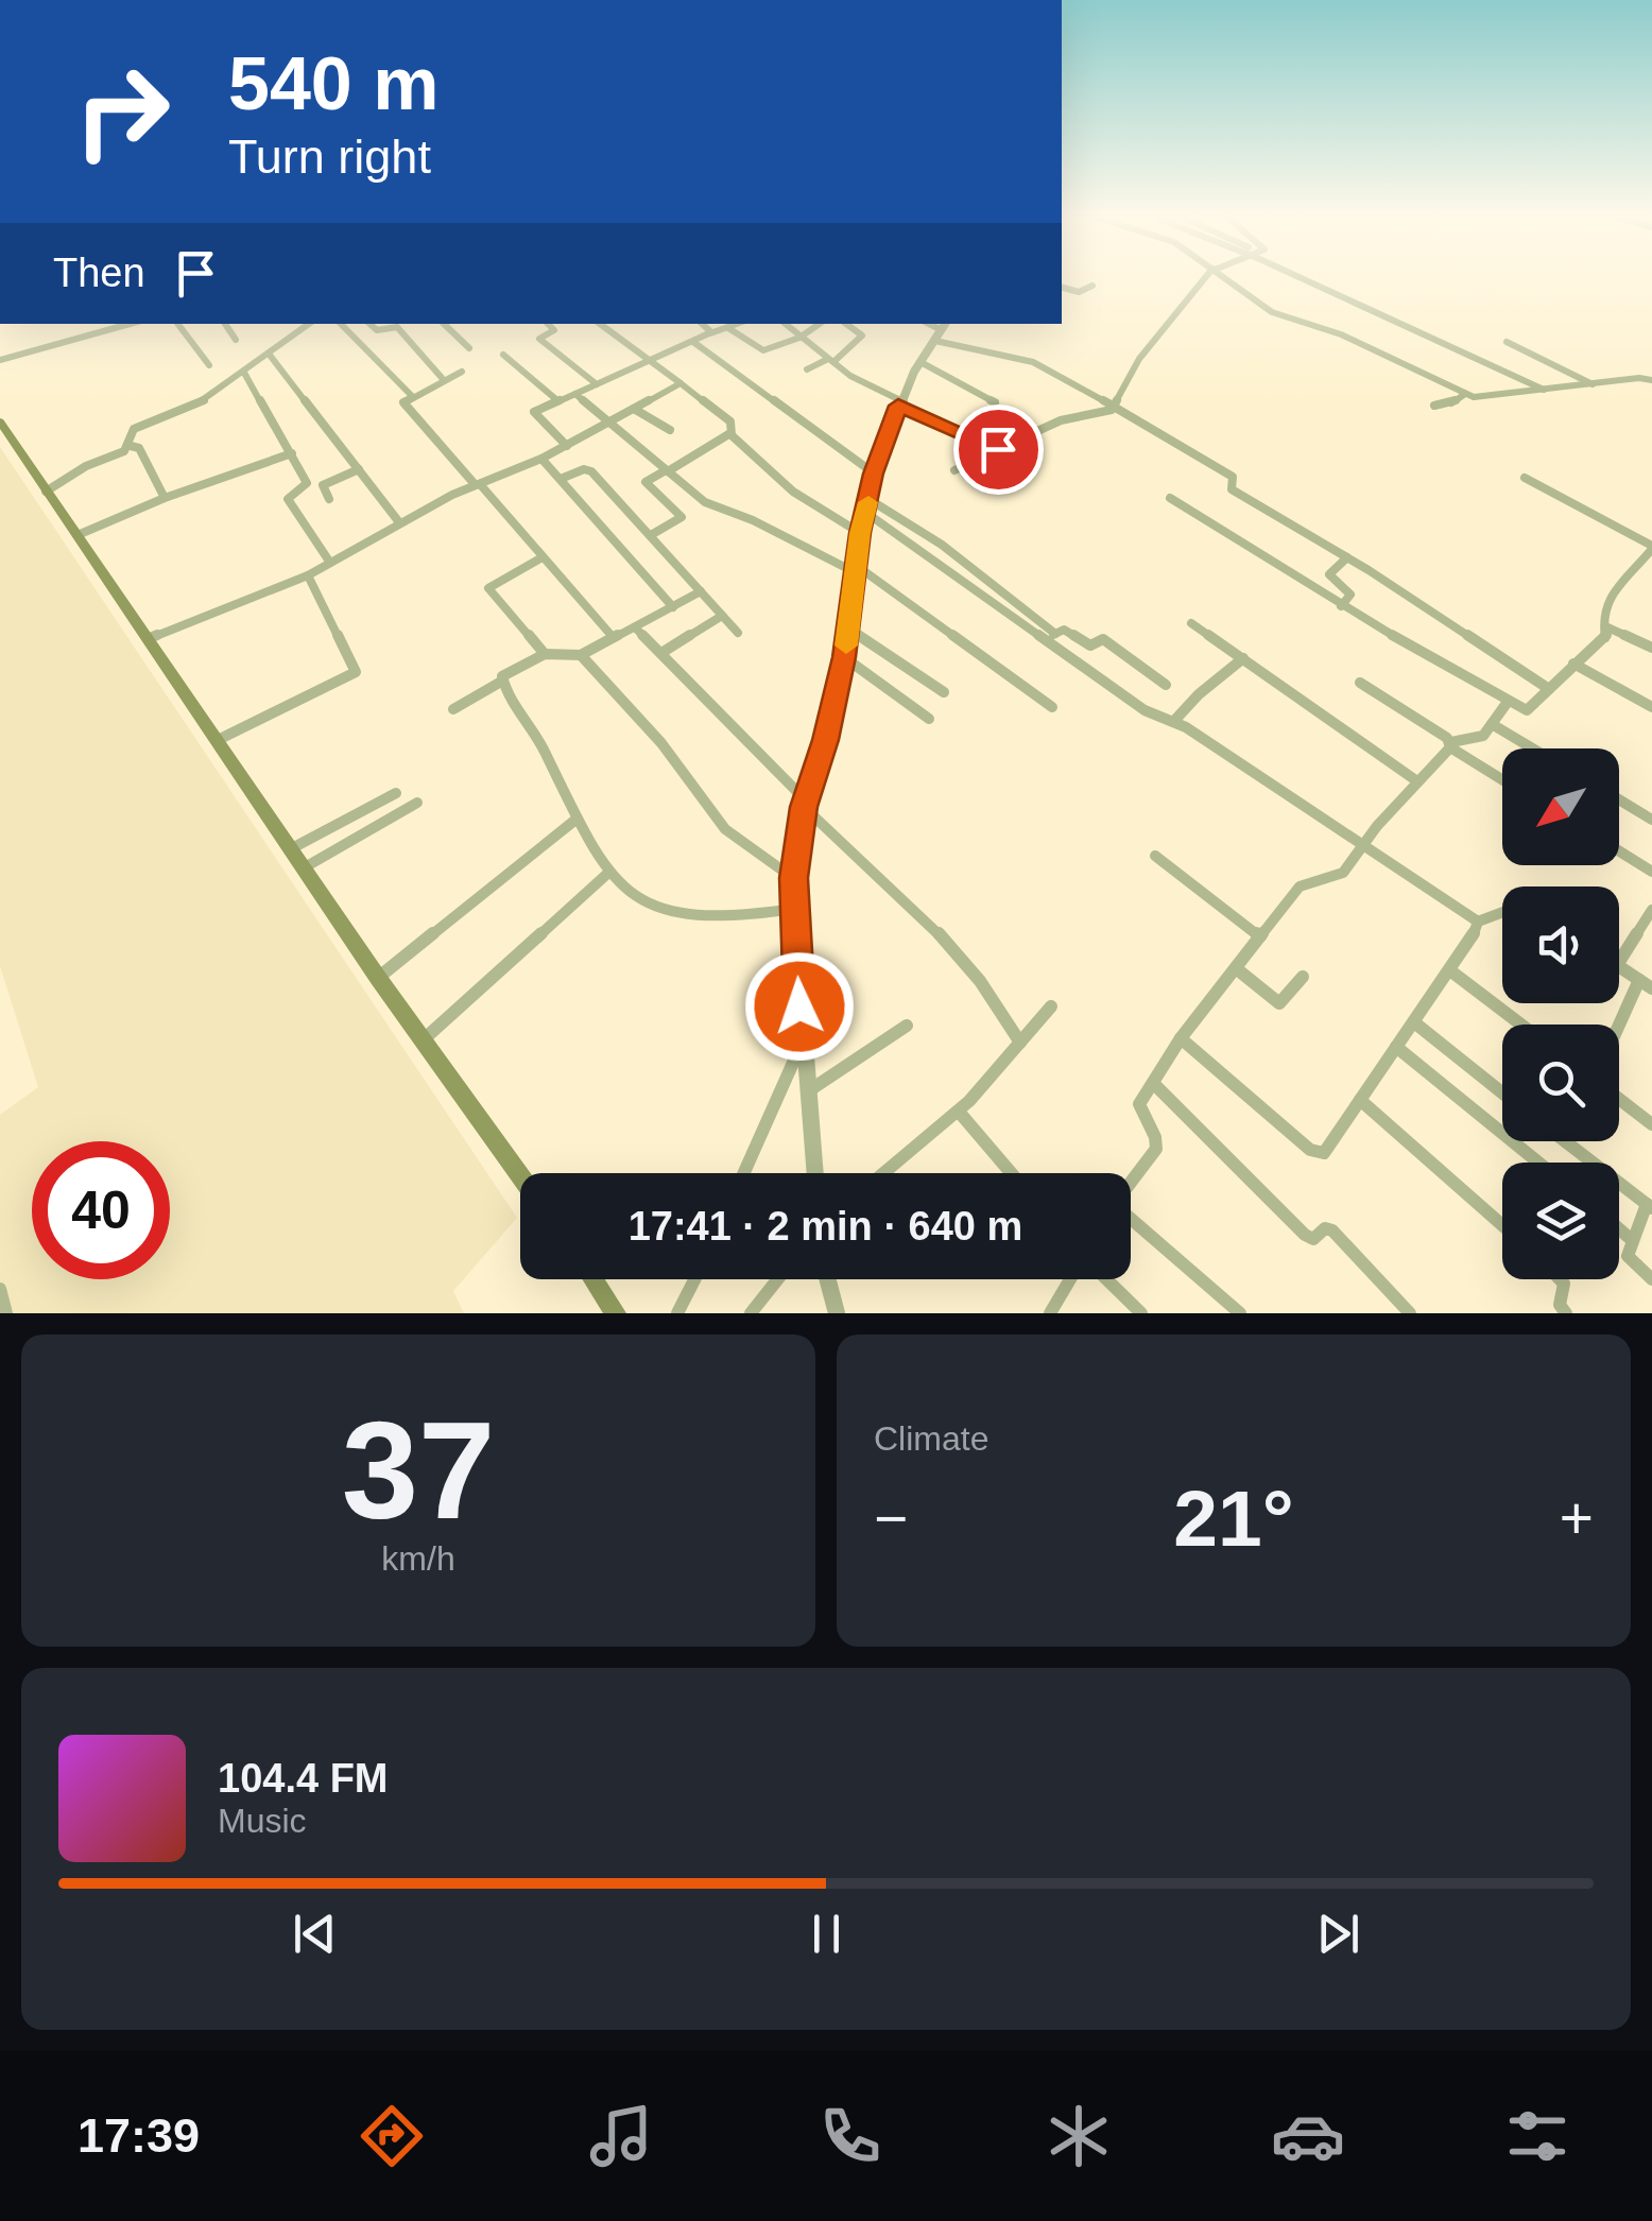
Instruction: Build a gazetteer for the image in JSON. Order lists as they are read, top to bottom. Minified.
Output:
{"north":"bottom left","page":{"turn":["540 m","Turn right"],"then":"Then","limit":"40","trip":"17:41 · 2 min · 640 m","tile":[["37","km/h"],"Climate"],"heat":["−","21°","+"],"song":["104.4 FM","Music"],"tabs":"17:39"}}
